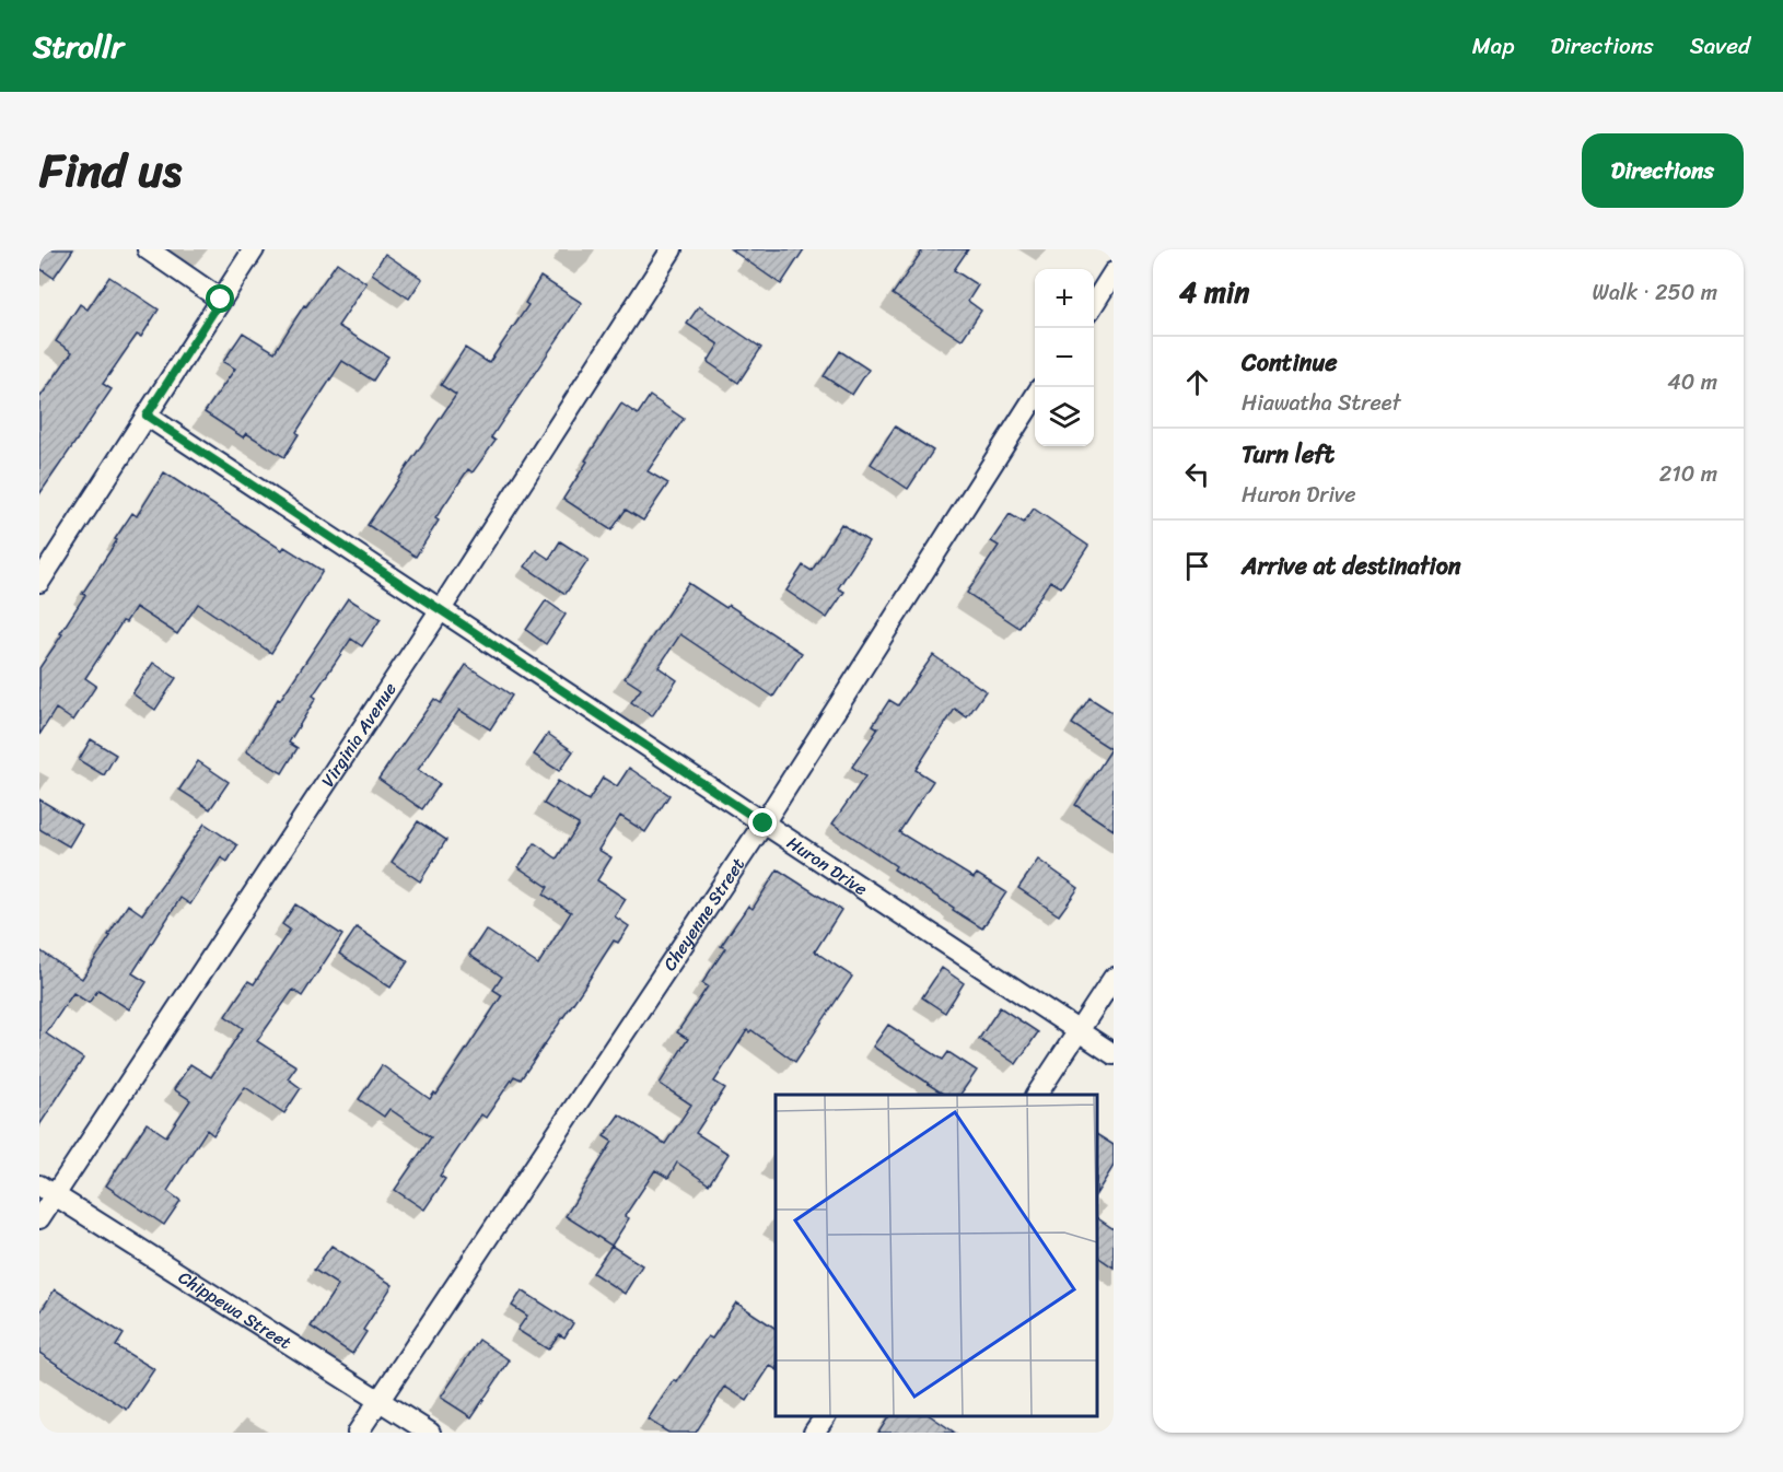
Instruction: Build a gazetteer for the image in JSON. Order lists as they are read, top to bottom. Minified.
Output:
{"streets":{"street":["Virginia Avenue","Huron Drive","Cheyenne Street","Chippewa Street"]},"crossings":[["Virginia Avenue","Huron Drive"],["Virginia Avenue","Chippewa Street"],["Huron Drive","Cheyenne Street"],["Cheyenne Street","Chippewa Street"]],"page":{"header":"Strollr","nav":["Map","Directions","Saved"],"title":"Find us","buttons":"Directions","heading":["4 min","Walk · 250 m"],"map_buttons":["+","−"],"list":[["Continue","Hiawatha Street","40 m"],["Turn left","Huron Drive","210 m"],"Arrive at destination"]}}
